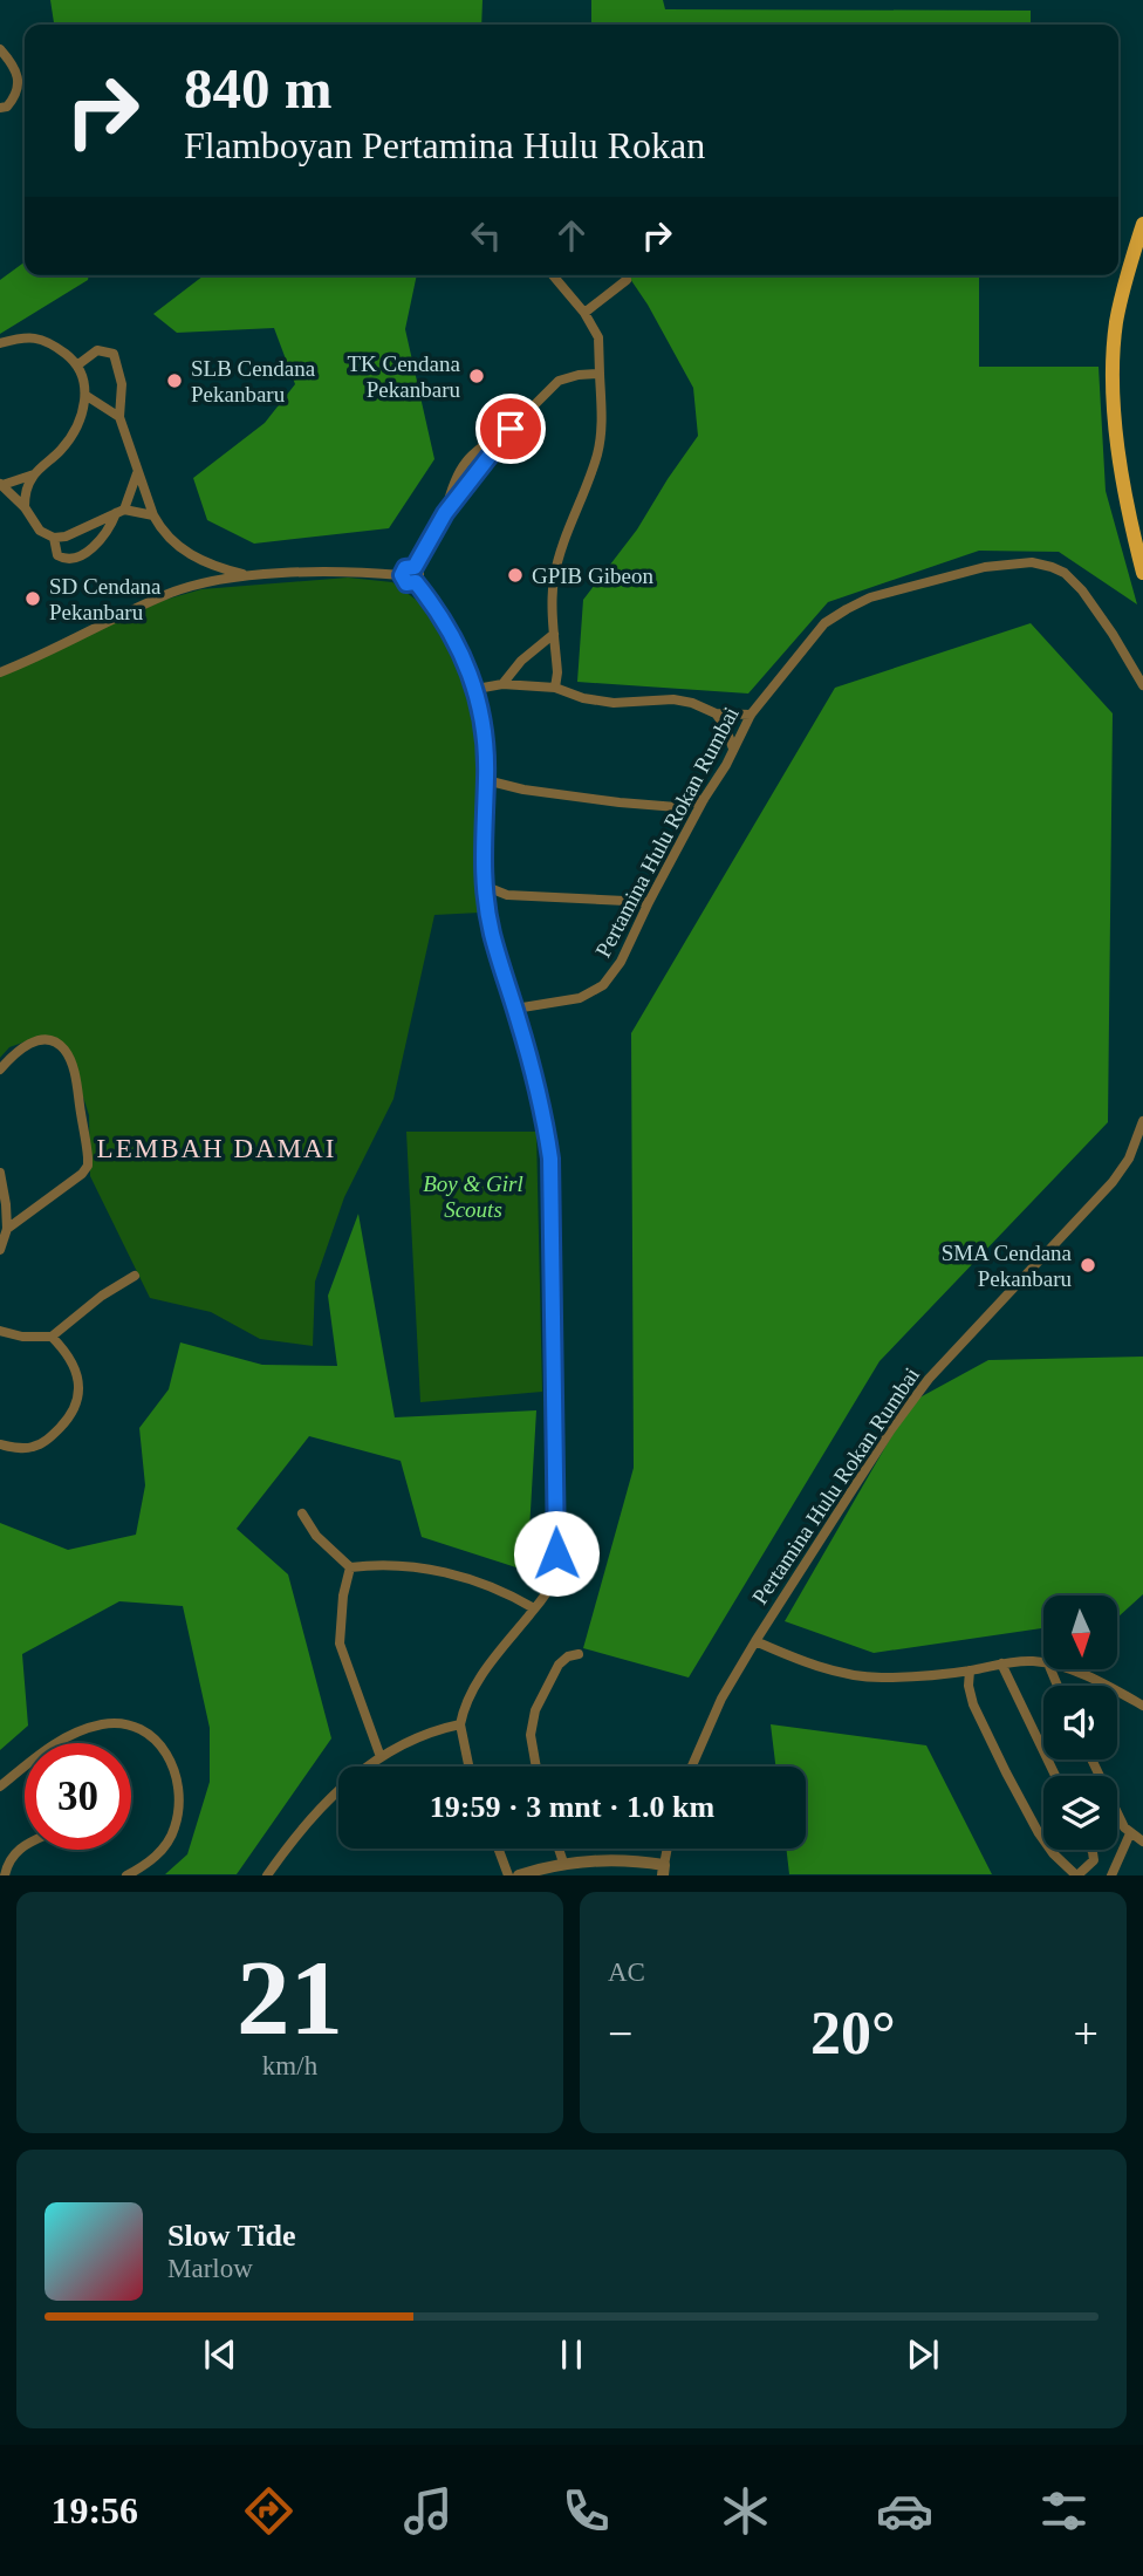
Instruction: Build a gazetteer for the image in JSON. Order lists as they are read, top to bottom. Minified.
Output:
{"streets":{"street":["Pertamina Hulu Rokan Rumbai"]},"districts":["LEMBAH DAMAI"],"parks":["Boy & Girl Scouts"],"places":["TK Cendana Pekanbaru","SLB Cendana Pekanbaru","GPIB Gibeon","SD Cendana Pekanbaru","SMA Cendana Pekanbaru"],"north":"bottom","page":{"turn":["840 m","Flamboyan Pertamina Hulu Rokan"],"limit":"30","trip":"19:59 · 3 mnt · 1.0 km","tile":[["21","km/h"],"AC"],"heat":["−","20°","+"],"song":["Slow Tide","Marlow"],"tabs":"19:56"}}
